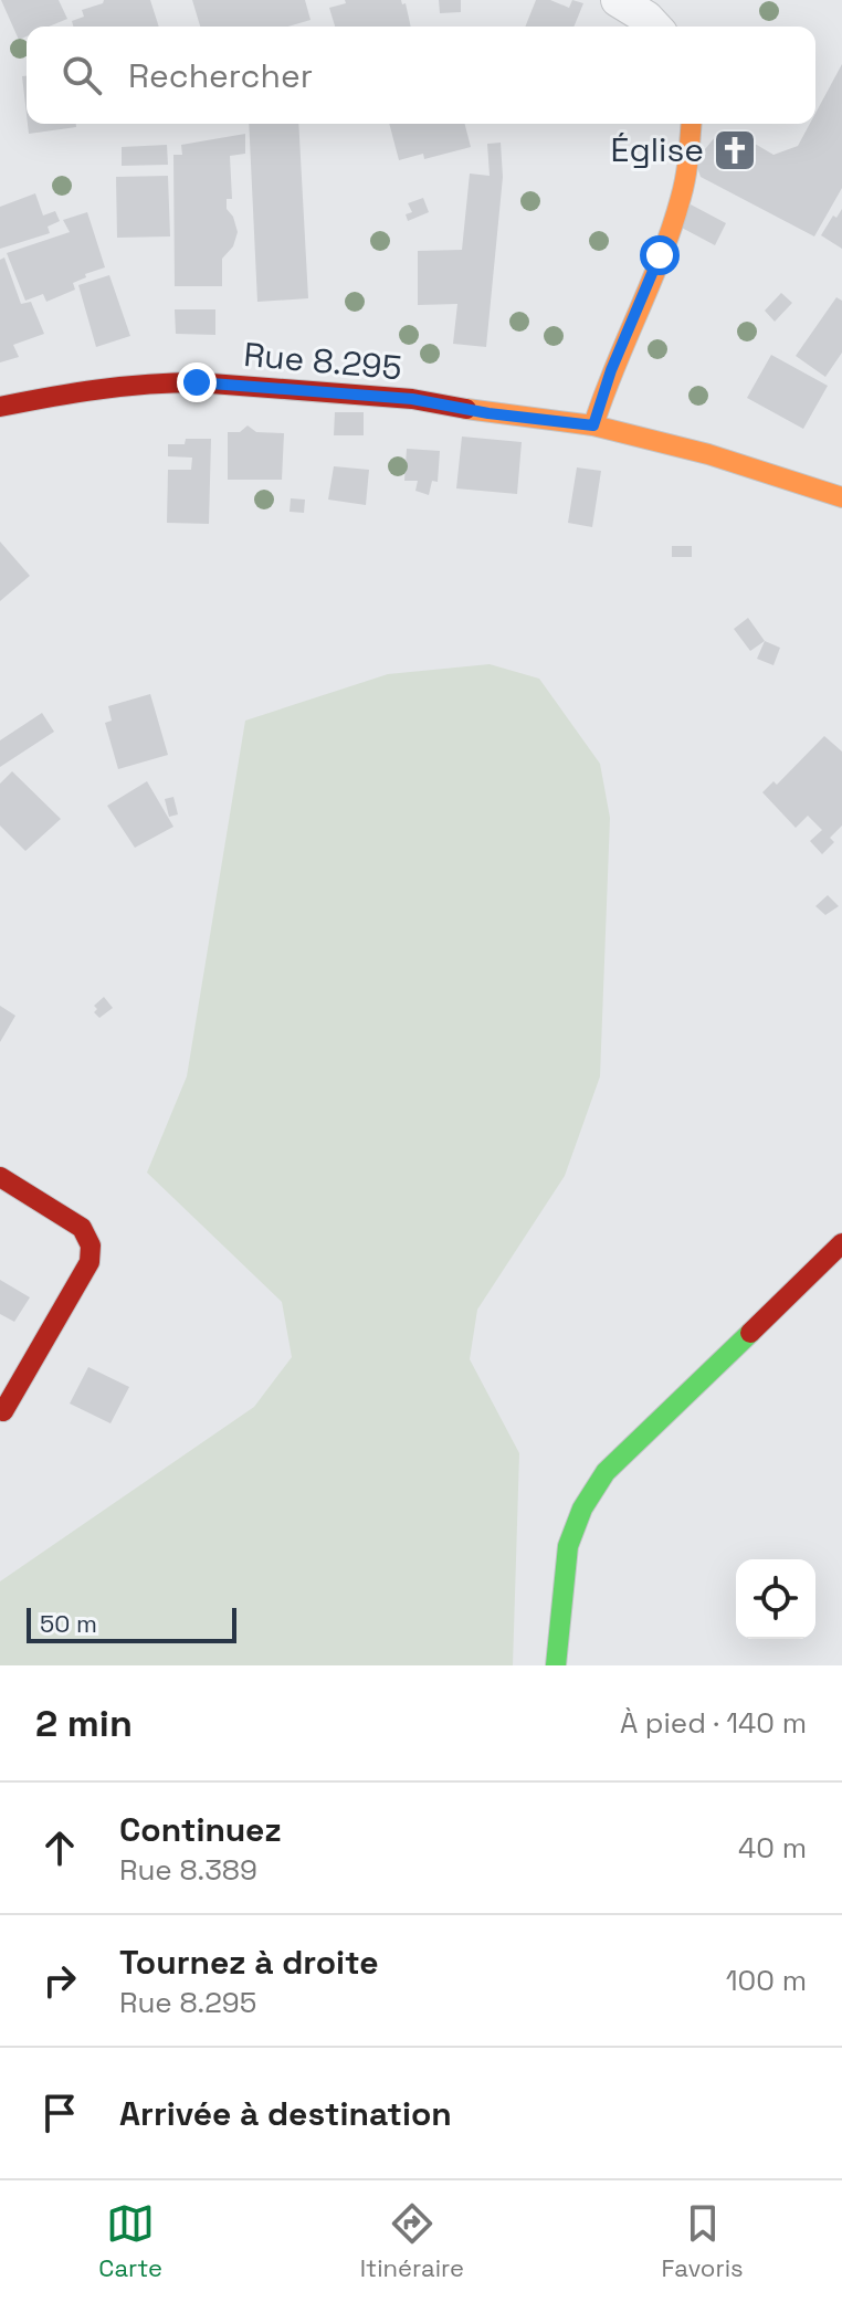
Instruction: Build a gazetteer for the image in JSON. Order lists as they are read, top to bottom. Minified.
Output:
{"streets":{"street":["Rue 8.295"]},"places":{"church":["Église"]},"scale_bar":"50 m","page":{"search":"Rechercher","scale":"50 m","heading":["2 min","À pied · 140 m"],"list":[["Continuez","Rue 8.389","40 m"],["Tournez à droite","Rue 8.295","100 m"],"Arrivée à destination"],"nav":["Carte","Itinéraire","Favoris"]}}
